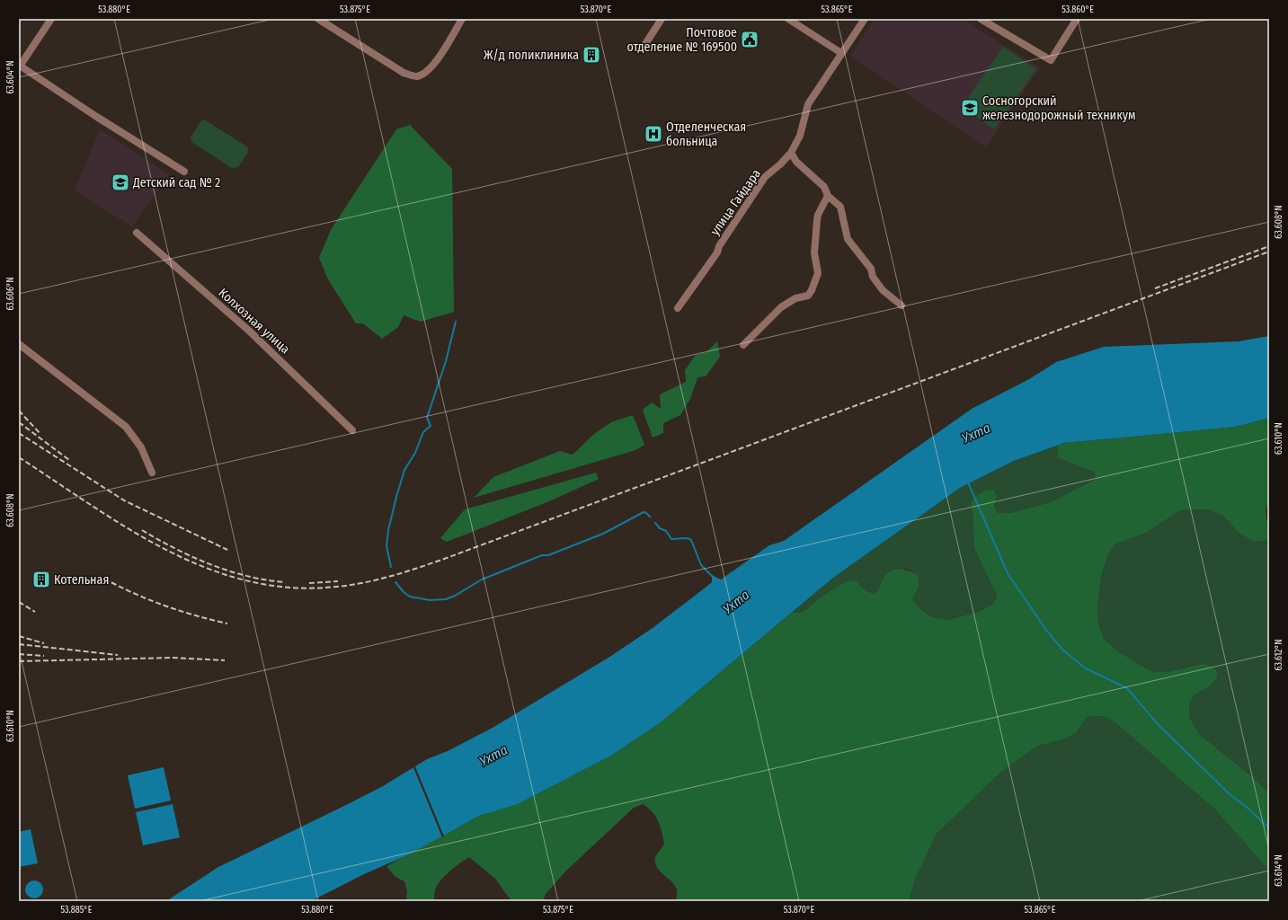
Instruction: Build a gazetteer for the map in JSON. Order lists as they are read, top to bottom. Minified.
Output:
{"streets":{"street":["улица Гайдара","Колхозная улица"]},"water":["Ухта"],"places":{"public building":["Почтовое отделение № 169500"],"building":["Ж/д поликлиника","Котельная"],"school or university":["Сосногорский железнодорожный техникум","Детский сад № 2"],"hospital":["Отделенческая больница"]},"coordinates":["53.880°E","53.875°E","53.870°E","53.865°E","53.860°E","63.604°N","63.608°N","63.606°N","63.610°N","63.612°N","63.614°N","53.885°E"]}
